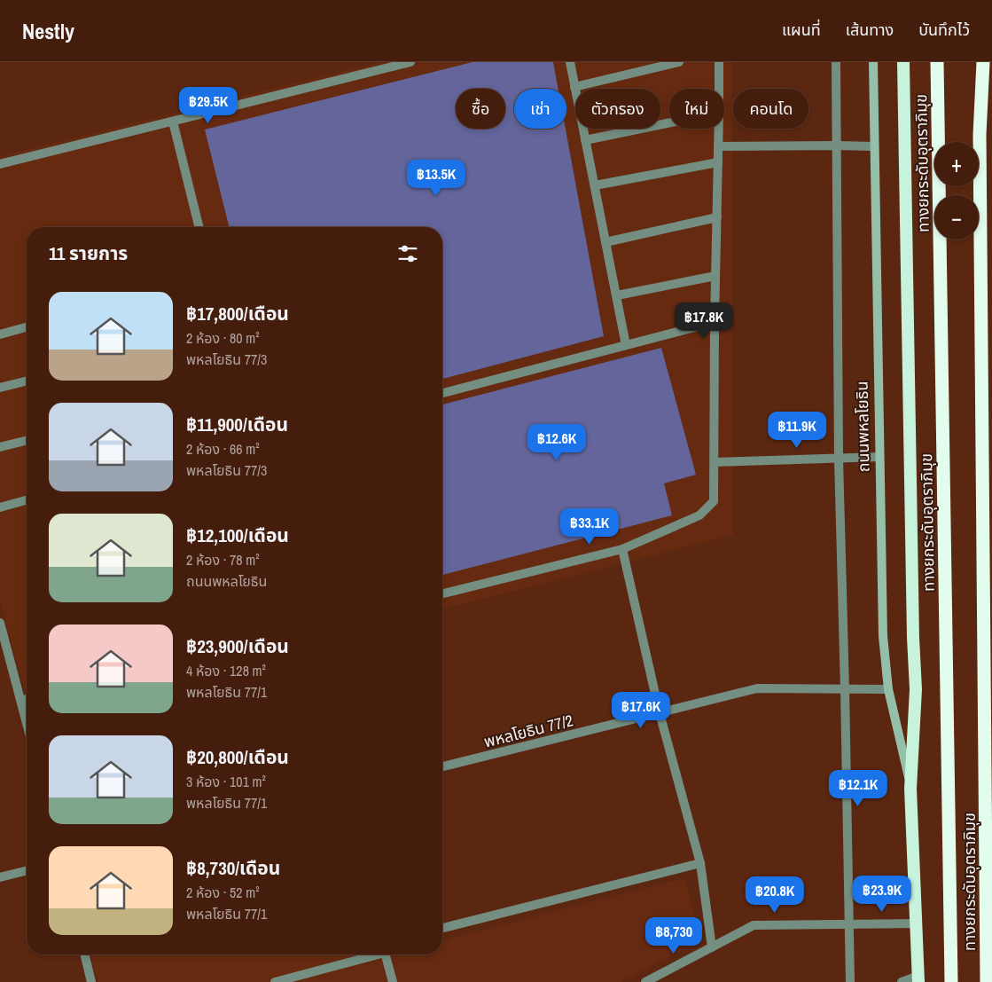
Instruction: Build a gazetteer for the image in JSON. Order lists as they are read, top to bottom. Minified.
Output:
{"streets":{"highway":["ทางยกระดับอุตราภิมุข","ถนนพหลโยธิน"],"street":["พหลโยธิน 77/2"]},"crossings":[["ถนนพหลโยธิน","พหลโยธิน 77/2"]],"page":{"header":"Nestly","nav":["แผนที่","เส้นทาง","บันทึกไว้"],"price":["฿29.5K","฿13.5K","฿17.8K","฿11.9K","฿12.6K","฿33.1K","฿17.6K","฿12.1K","฿23.9K","฿20.8K","฿8,730"],"chip":["ซื้อ","เช่า","ตัวกรอง","ใหม่","คอนโด"],"map_buttons":["+","−"],"heading":"11 รายการ","list":[{"name":"฿17,800/เดือน","note":"2 ห้อง · 80 m² · พหลโยธิน 77/3"},{"name":"฿11,900/เดือน","note":"2 ห้อง · 66 m² · พหลโยธิน 77/3"},{"name":"฿12,100/เดือน","note":"2 ห้อง · 78 m² · ถนนพหลโยธิน"},{"name":"฿23,900/เดือน","note":"4 ห้อง · 128 m² · พหลโยธิน 77/1"},{"name":"฿20,800/เดือน","note":"3 ห้อง · 101 m² · พหลโยธิน 77/1"},{"name":"฿8,730/เดือน","note":"2 ห้อง · 52 m² · พหลโยธิน 77/1"}]}}
